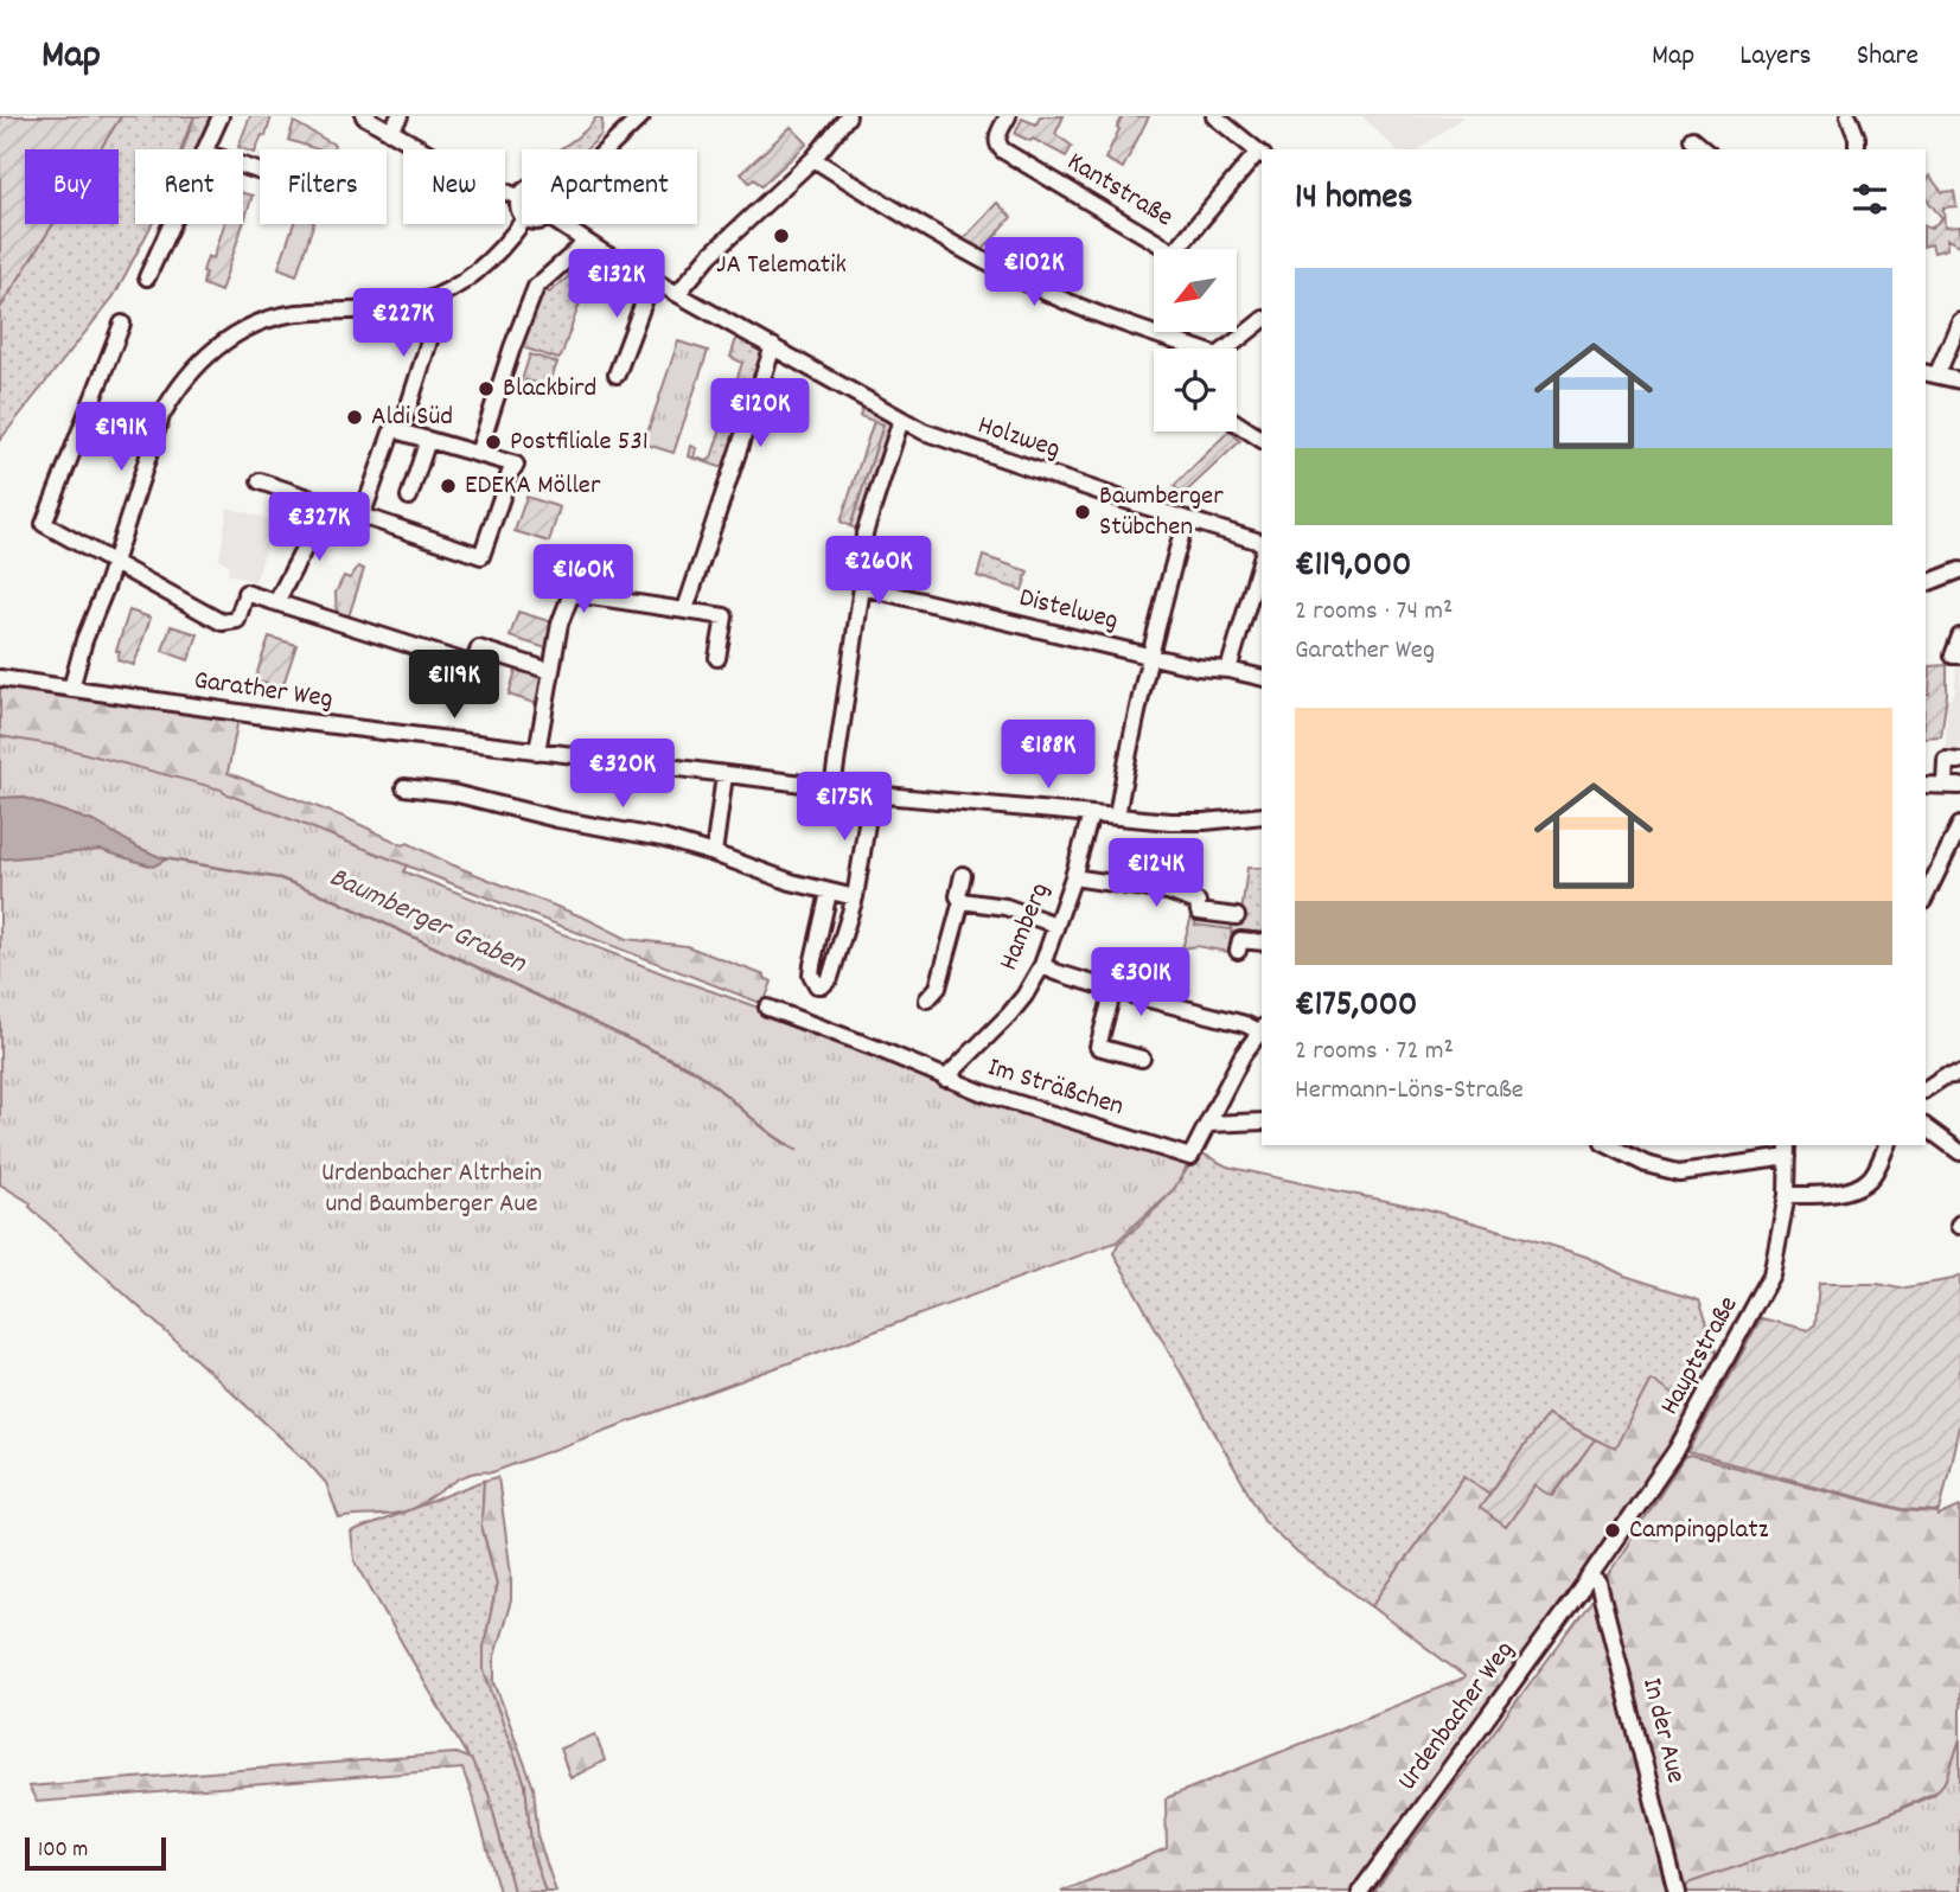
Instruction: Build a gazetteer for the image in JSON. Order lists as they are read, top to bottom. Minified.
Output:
{"streets":{"street":["Kantstraße","Holzweg","Distelweg","Garather Weg","Hamberg","Im Sträßchen","Hauptstraße","Urdenbacher Weg","In der Aue"]},"crossings":[["Garather Weg","Hamberg"],["Hamberg","Im Sträßchen"],["Hauptstraße","Urdenbacher Weg"],["Hauptstraße","In der Aue"],["Urdenbacher Weg","In der Aue"]],"water":["Baumberger Graben"],"parks":["Urdenbacher Altrhein und Baumberger Aue"],"places":["JA Telematik","Blackbird","Aldi Süd","Postfiliale 531","EDEKA Möller","Baumberger Stübchen","Campingplatz"],"scale_bar":"100 m","north":"bottom left","page":{"header":"Map","nav":["Map","Layers","Share"],"chip":["Buy","Rent","Filters","New","Apartment"],"heading":"14 homes","price":["€102K","€132K","€227K","€120K","€191K","€327K","€260K","€160K","€119K","€188K","€320K","€175K","€124K","€301K"],"list":[{"name":"€119,000","note":"2 rooms · 74 m² · Garather Weg"},{"name":"€175,000","note":"2 rooms · 72 m² · Hermann-Löns-Straße"}],"scale":"100 m"}}
